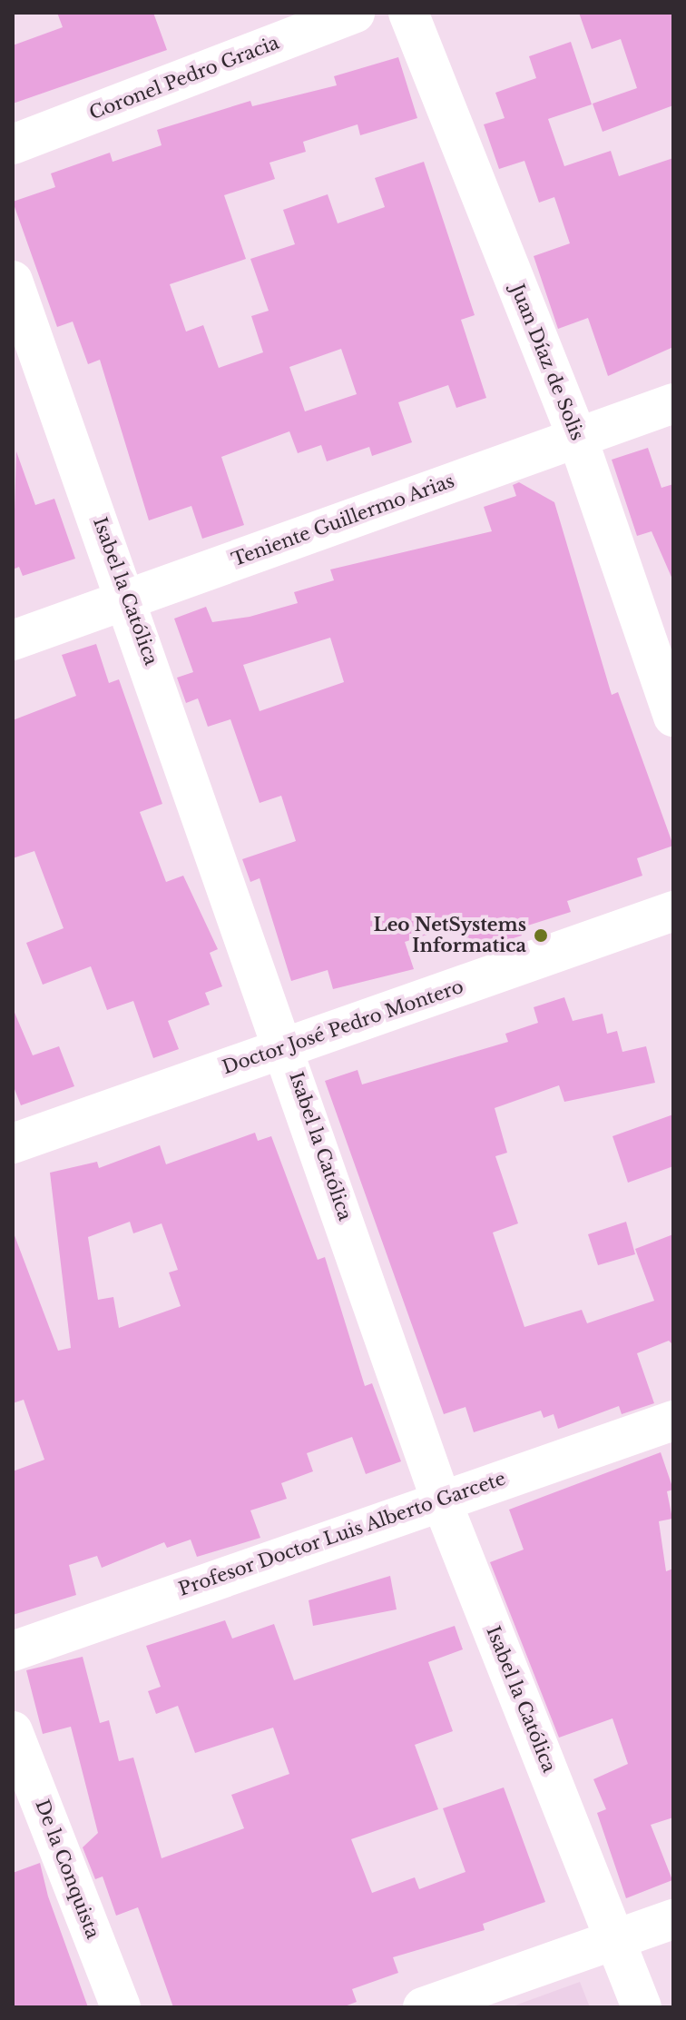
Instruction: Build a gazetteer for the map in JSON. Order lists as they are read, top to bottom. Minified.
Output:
{"streets":{"street":["Coronel Pedro Gracia","Juan Díaz de Solis","Teniente Guillermo Arias","Isabel la Católica","Doctor José Pedro Montero","Profesor Doctor Luis Alberto Garcete","De la Conquista"]},"crossings":[["Juan Díaz de Solis","Teniente Guillermo Arias"],["Teniente Guillermo Arias","Isabel la Católica"],["Isabel la Católica","Doctor José Pedro Montero"],["Isabel la Católica","Profesor Doctor Luis Alberto Garcete"]],"places":["Leo NetSystems Informatica"]}
